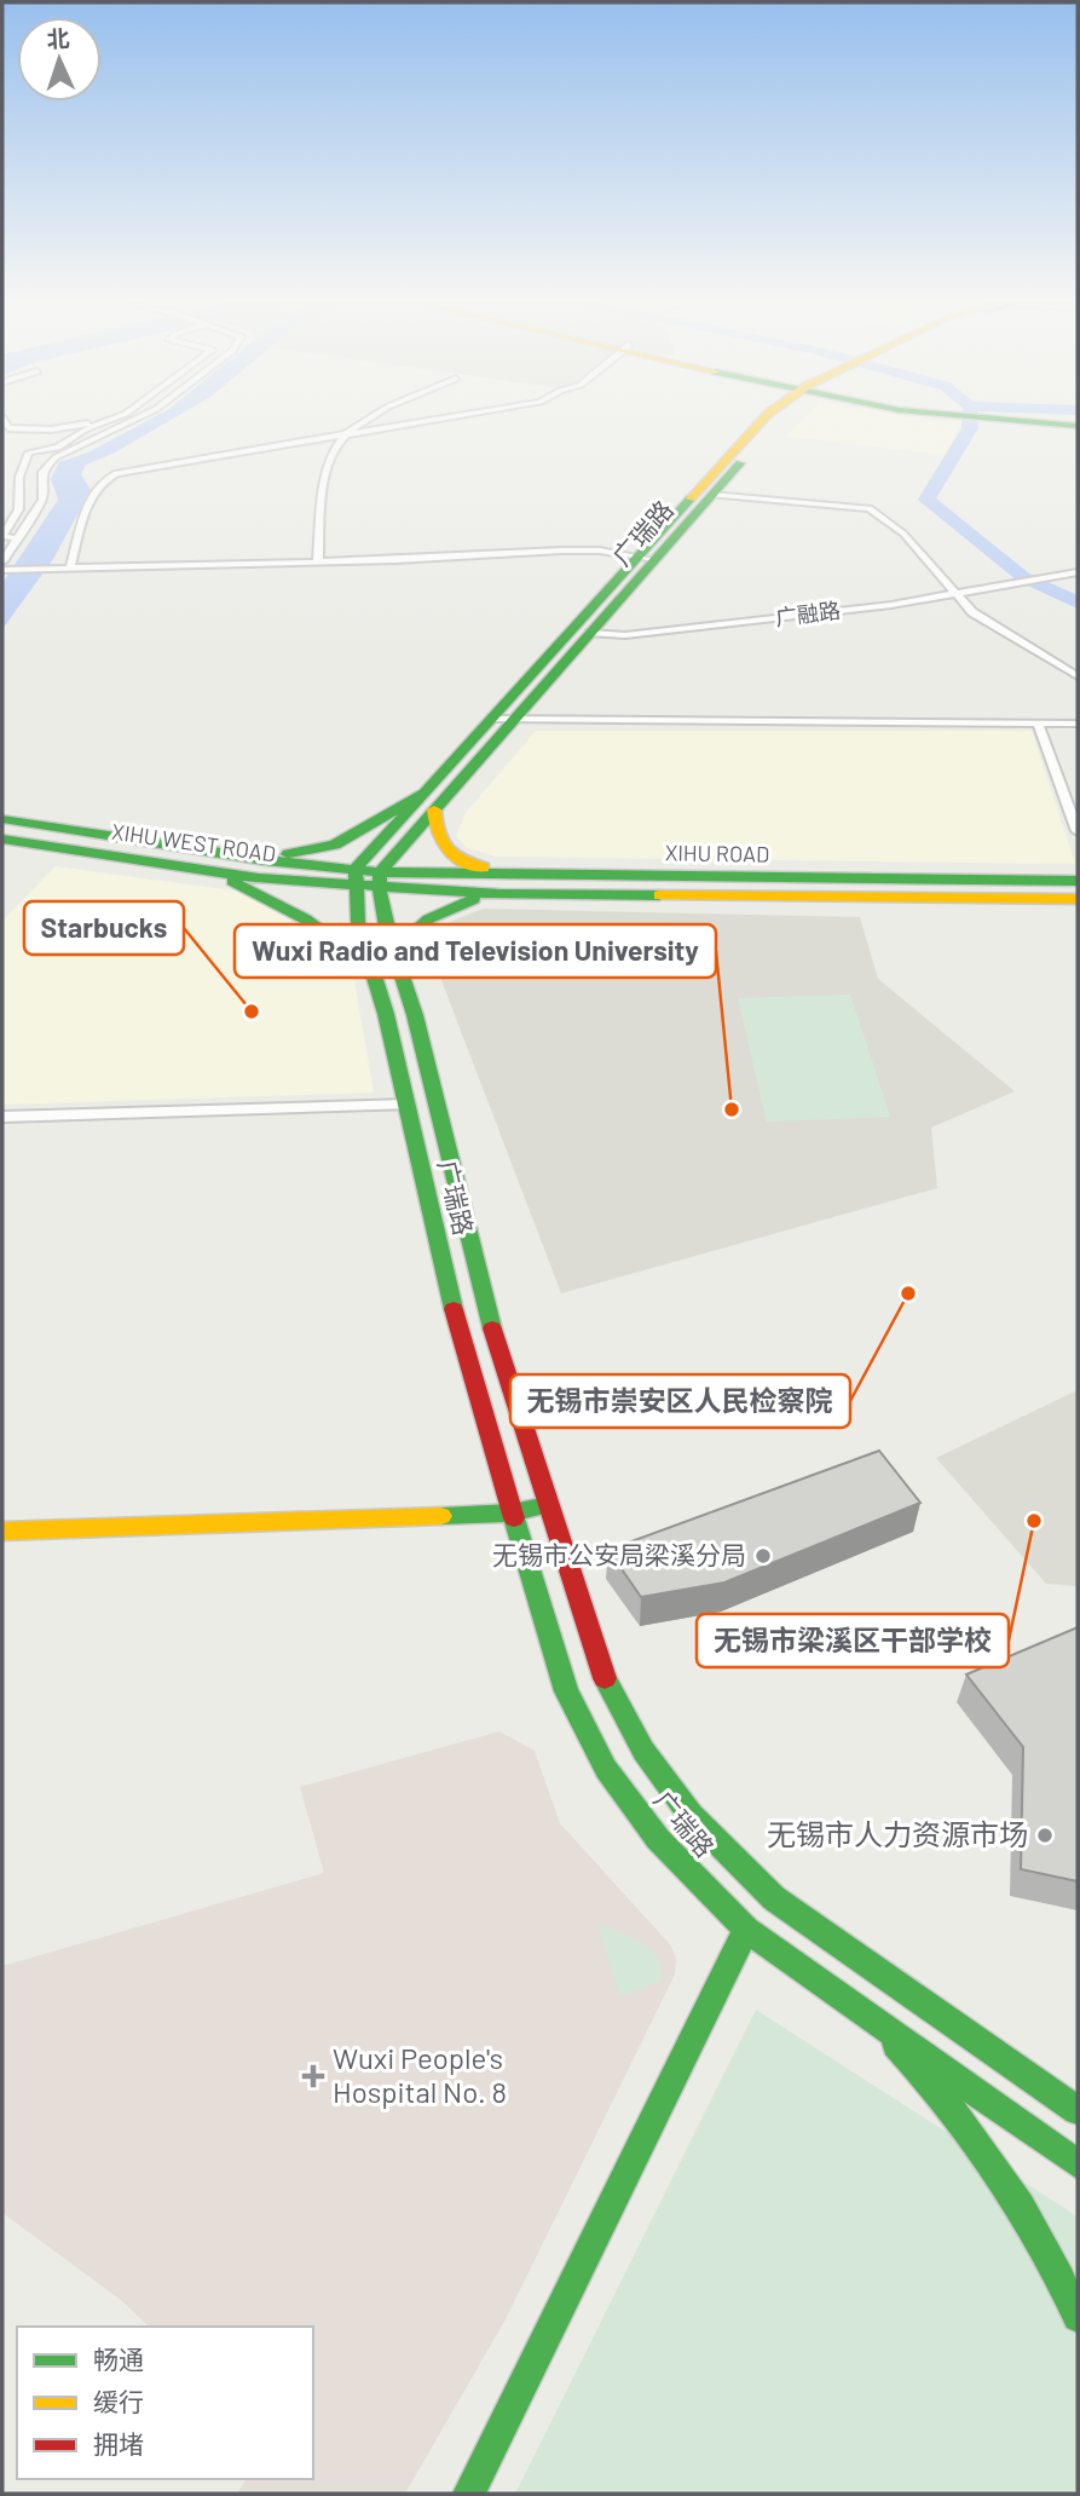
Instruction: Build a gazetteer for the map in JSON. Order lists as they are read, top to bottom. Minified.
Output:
{"streets":{"main road":["广瑞路","XIHU WEST ROAD","XIHU ROAD"],"street":["广融路"]},"crossings":[["广瑞路","广融路"],["广瑞路","XIHU WEST ROAD"],["广瑞路","XIHU ROAD"],["XIHU WEST ROAD","XIHU ROAD"]],"places":{"other":["Starbucks","Wuxi Radio and Television University","无锡市崇安区人民检察院","无锡市梁溪区干部学校","无锡市公安局梁溪分局","无锡市人力资源市场"],"health":["Wuxi People's Hospital No. 8"]},"legend":["畅通","缓行","拥堵"],"north":"top"}
